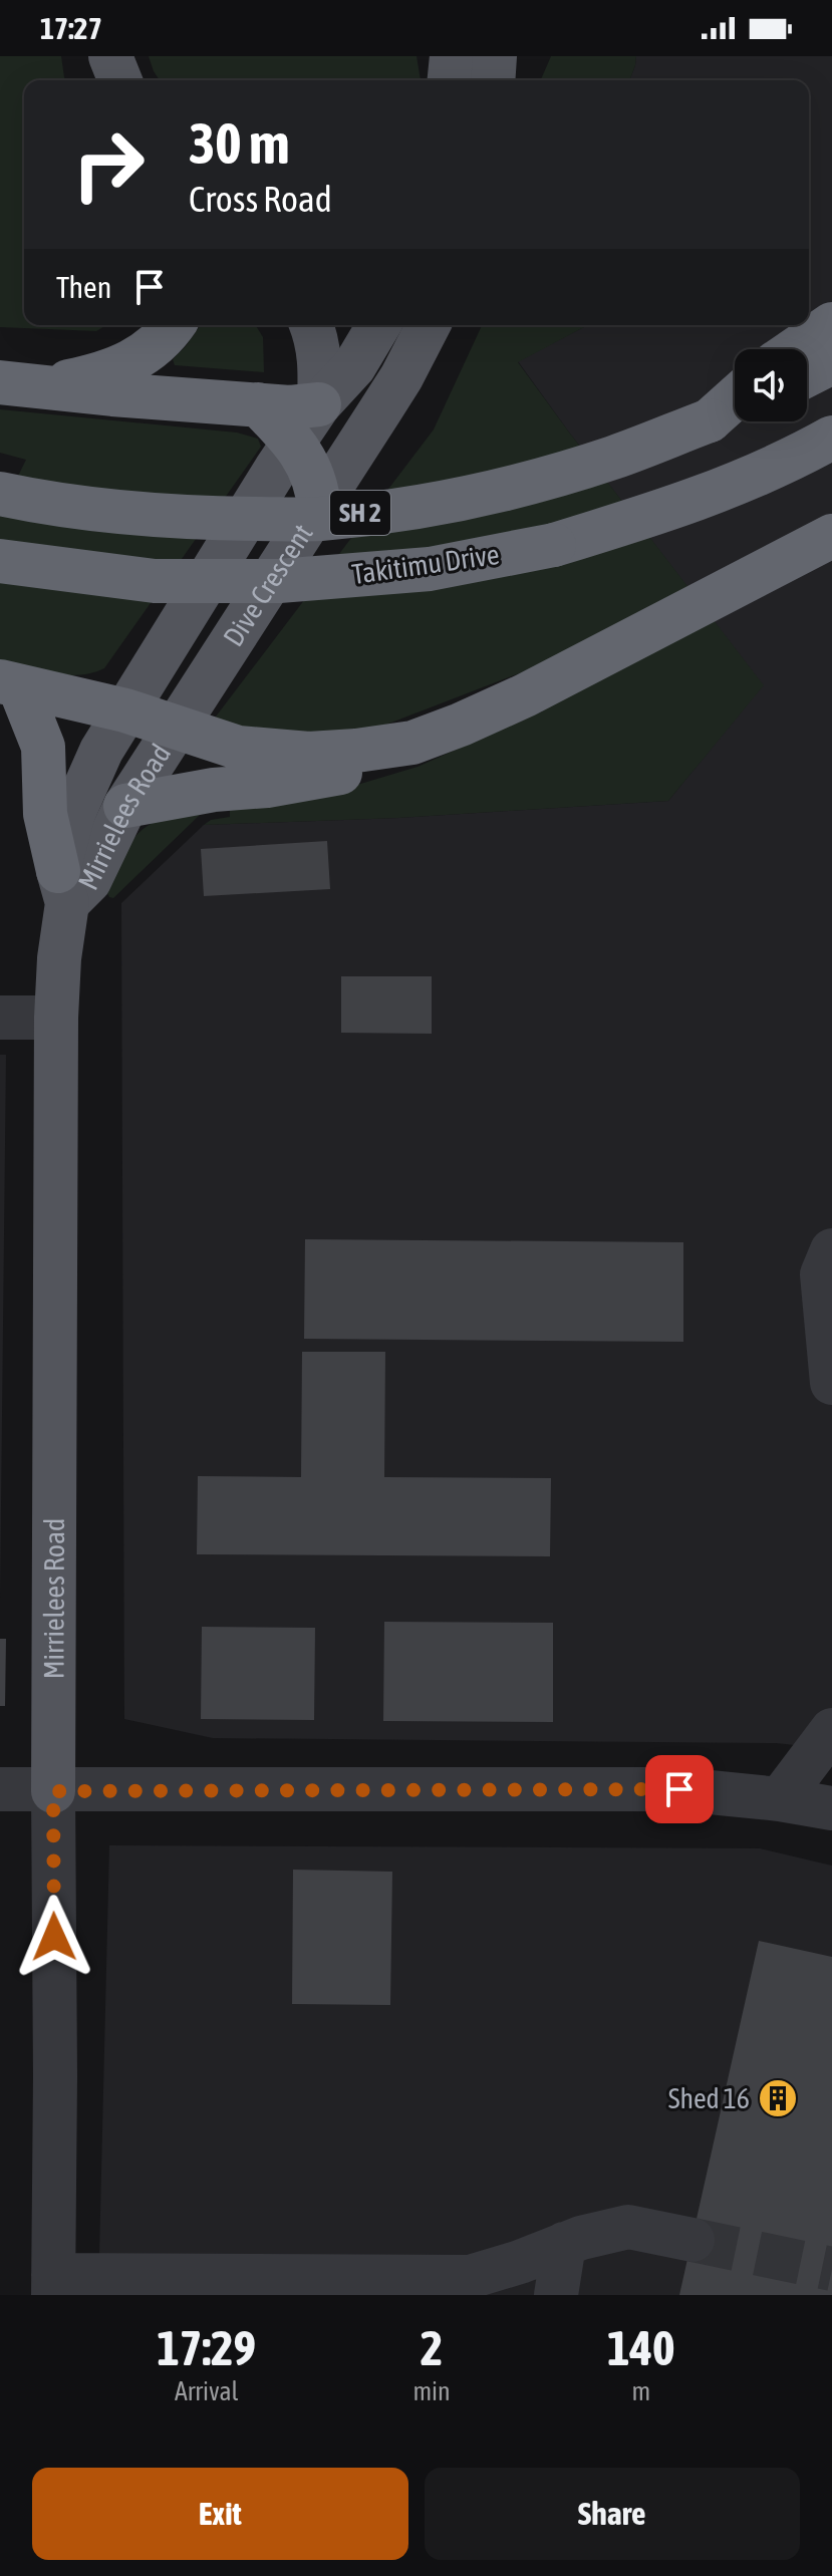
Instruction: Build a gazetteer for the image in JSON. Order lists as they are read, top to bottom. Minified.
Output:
{"streets":{"highway":["SH 2","Takitimu Drive"],"main road":["Dive Crescent","Mirrielees Road"]},"crossings":[["Dive Crescent","Mirrielees Road"]],"places":{"building":["Shed 16"]},"page":{"status":"17:27","turn":["30 m","Cross Road"],"then":"Then","eta":["17:29","Arrival","2","min","140","m"],"buttons":["Exit","Share"]}}
